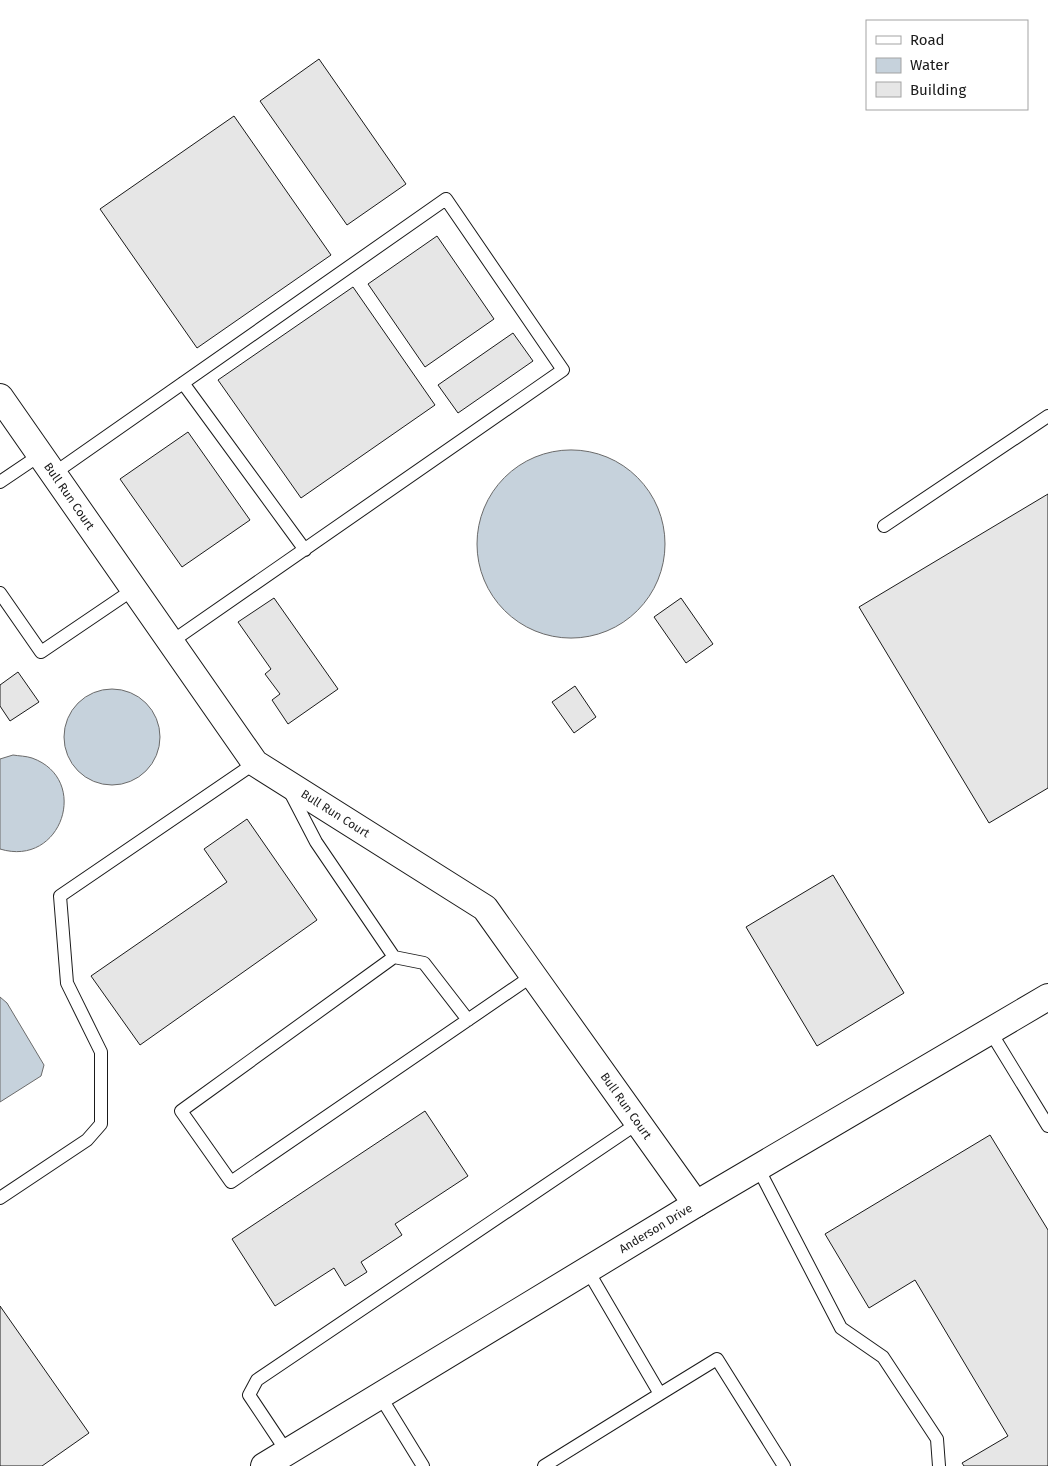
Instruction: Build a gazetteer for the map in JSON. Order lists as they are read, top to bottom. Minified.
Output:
{"streets":{"street":["Bull Run Court","Anderson Drive"]},"crossings":[["Bull Run Court","Anderson Drive"]],"legend":["Road","Water","Building"]}
